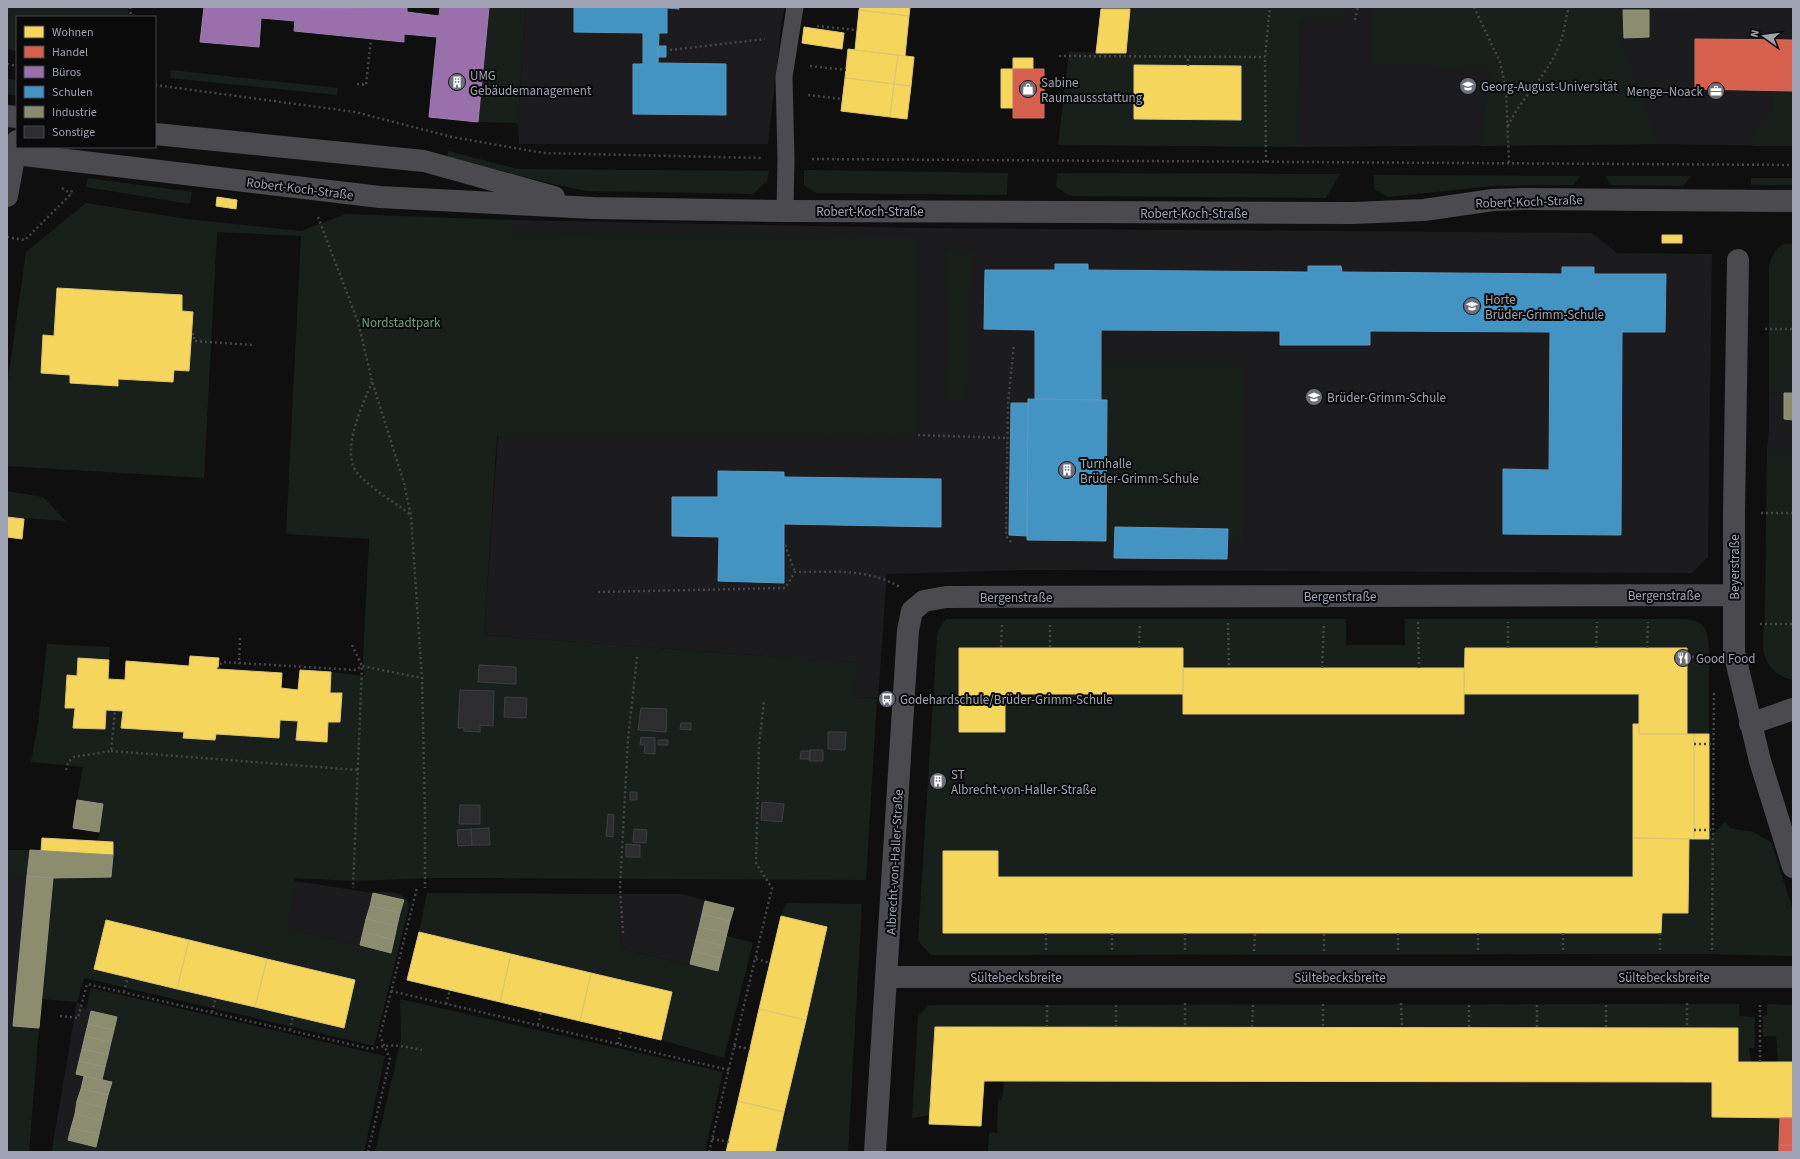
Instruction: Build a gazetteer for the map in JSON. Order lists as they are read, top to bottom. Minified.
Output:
{"streets":{"street":["Robert-Koch-Straße","Beyerstraße","Bergenstraße","Albrecht-von-Haller-Straße","Sültebecksbreite"]},"crossings":[["Beyerstraße","Bergenstraße"],["Bergenstraße","Albrecht-von-Haller-Straße"],["Albrecht-von-Haller-Straße","Sültebecksbreite"]],"parks":["Nordstadtpark"],"places":{"building":["UMG Gebäudemanagement","Turnhalle Brüder-Grimm-Schule","ST Albrecht-von-Haller-Straße"],"school or university":["Georg-August-Universität","Horte Brüder-Grimm-Schule","Brüder-Grimm-Schule"],"shop":["Sabine Raumaussstattung"],"office":["Menge–Noack"],"restaurant":["Good Food"],"bus stop":["Godehardschule/Brüder-Grimm-Schule"]},"legend":["Wohnen","Handel","Büros","Schulen","Industrie","Sonstige"],"north":"left"}
